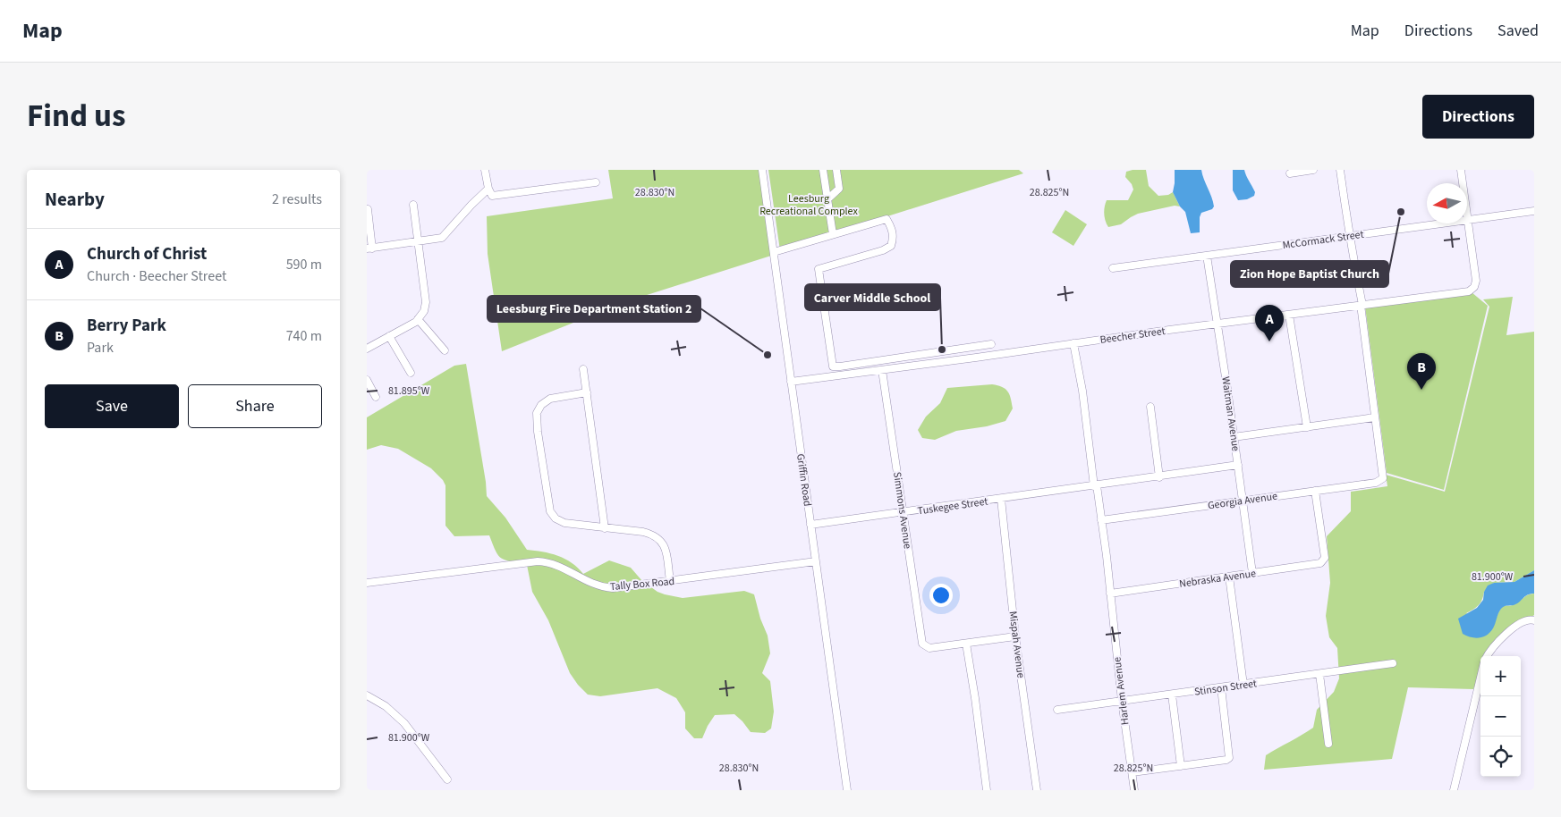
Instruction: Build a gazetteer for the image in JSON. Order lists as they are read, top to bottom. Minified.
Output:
{"streets":{"street":["McCormack Street","Beecher Street","Waitman Avenue","Griffin Road","Georgia Avenue","Tuskegee Street","Simmons Avenue","Nebraska Avenue","Tally Box Road","Mispah Avenue","Stinson Street","Harlem Avenue"]},"crossings":[["McCormack Street","Beecher Street"],["McCormack Street","Waitman Avenue"],["Beecher Street","Waitman Avenue"],["Beecher Street","Griffin Road"],["Beecher Street","Simmons Avenue"],["Beecher Street","Harlem Avenue"],["Waitman Avenue","Georgia Avenue"],["Waitman Avenue","Tuskegee Street"],["Waitman Avenue","Nebraska Avenue"],["Griffin Road","Tuskegee Street"],["Griffin Road","Tally Box Road"],["Georgia Avenue","Nebraska Avenue"],["Georgia Avenue","Harlem Avenue"],["Tuskegee Street","Simmons Avenue"],["Tuskegee Street","Mispah Avenue"],["Tuskegee Street","Harlem Avenue"],["Nebraska Avenue","Harlem Avenue"],["Stinson Street","Harlem Avenue"]],"parks":["Leesburg Recreational Complex"],"places":["Zion Hope Baptist Church","Carver Middle School","Leesburg Fire Department Station 2"],"north":"left","page":{"header":"Map","nav":["Map","Directions","Saved"],"title":"Find us","buttons":["Directions",["Save","Share"]],"heading":["Nearby","2 results"],"list":[{"mark":"A","name":"Church of Christ","note":"Church · Beecher Street","value":"590 m"},{"mark":"B","name":"Berry Park","note":"Park","value":"740 m"}],"pins":["A","B"],"map_buttons":["+","−"]},"coordinates":["28.830°N","28.825°N","81.895°W","81.900°W"]}
